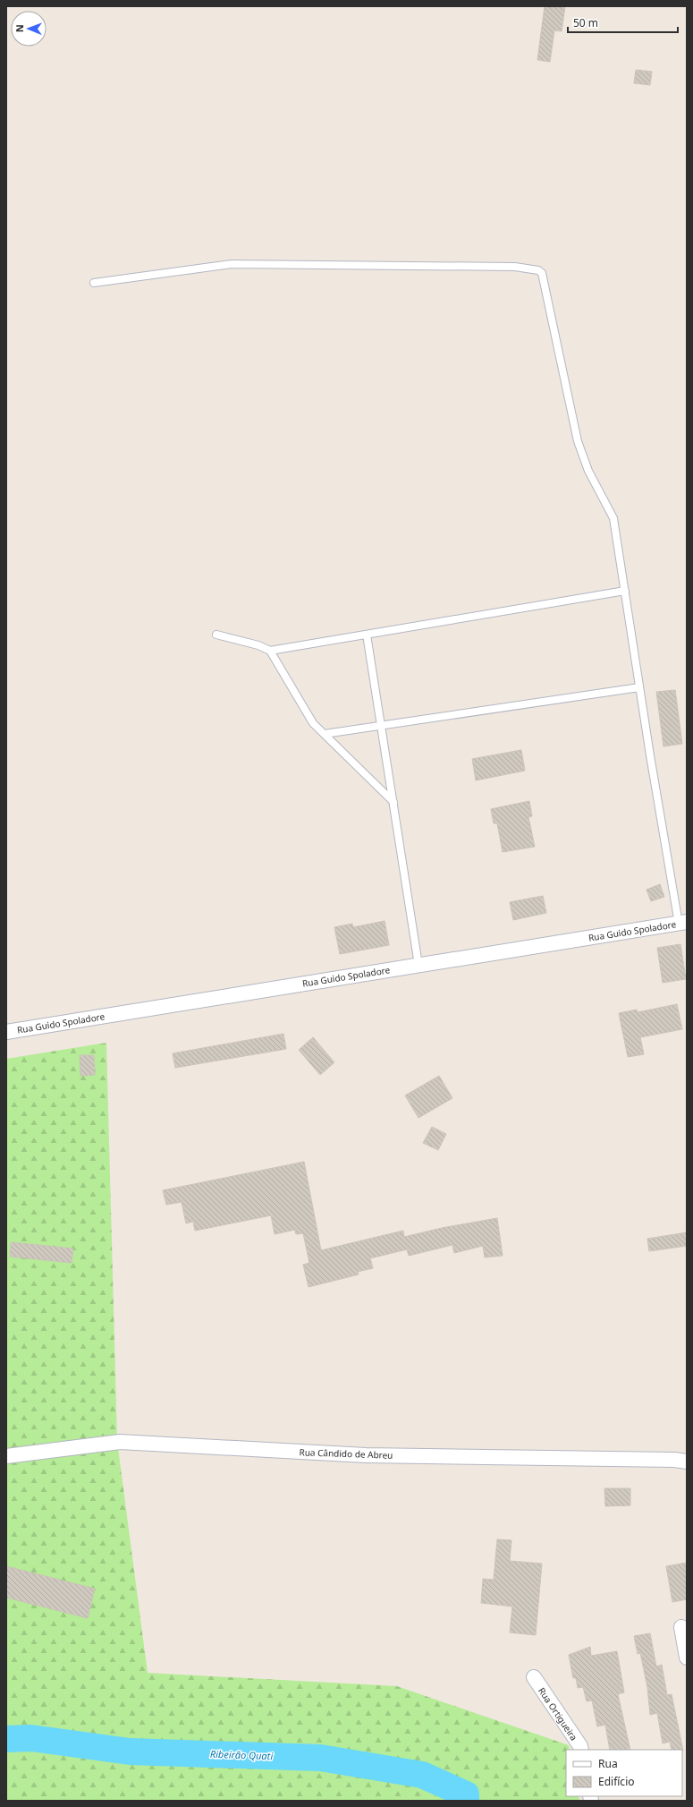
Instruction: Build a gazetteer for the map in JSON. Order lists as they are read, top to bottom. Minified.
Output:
{"streets":{"street":["Rua Guido Spoladore","Rua Cândido de Abreu","Rua Ortigueira"]},"water":["Ribeirão Quati"],"legend":["Rua","Edifício"],"scale_bar":"50 m","north":"left"}
